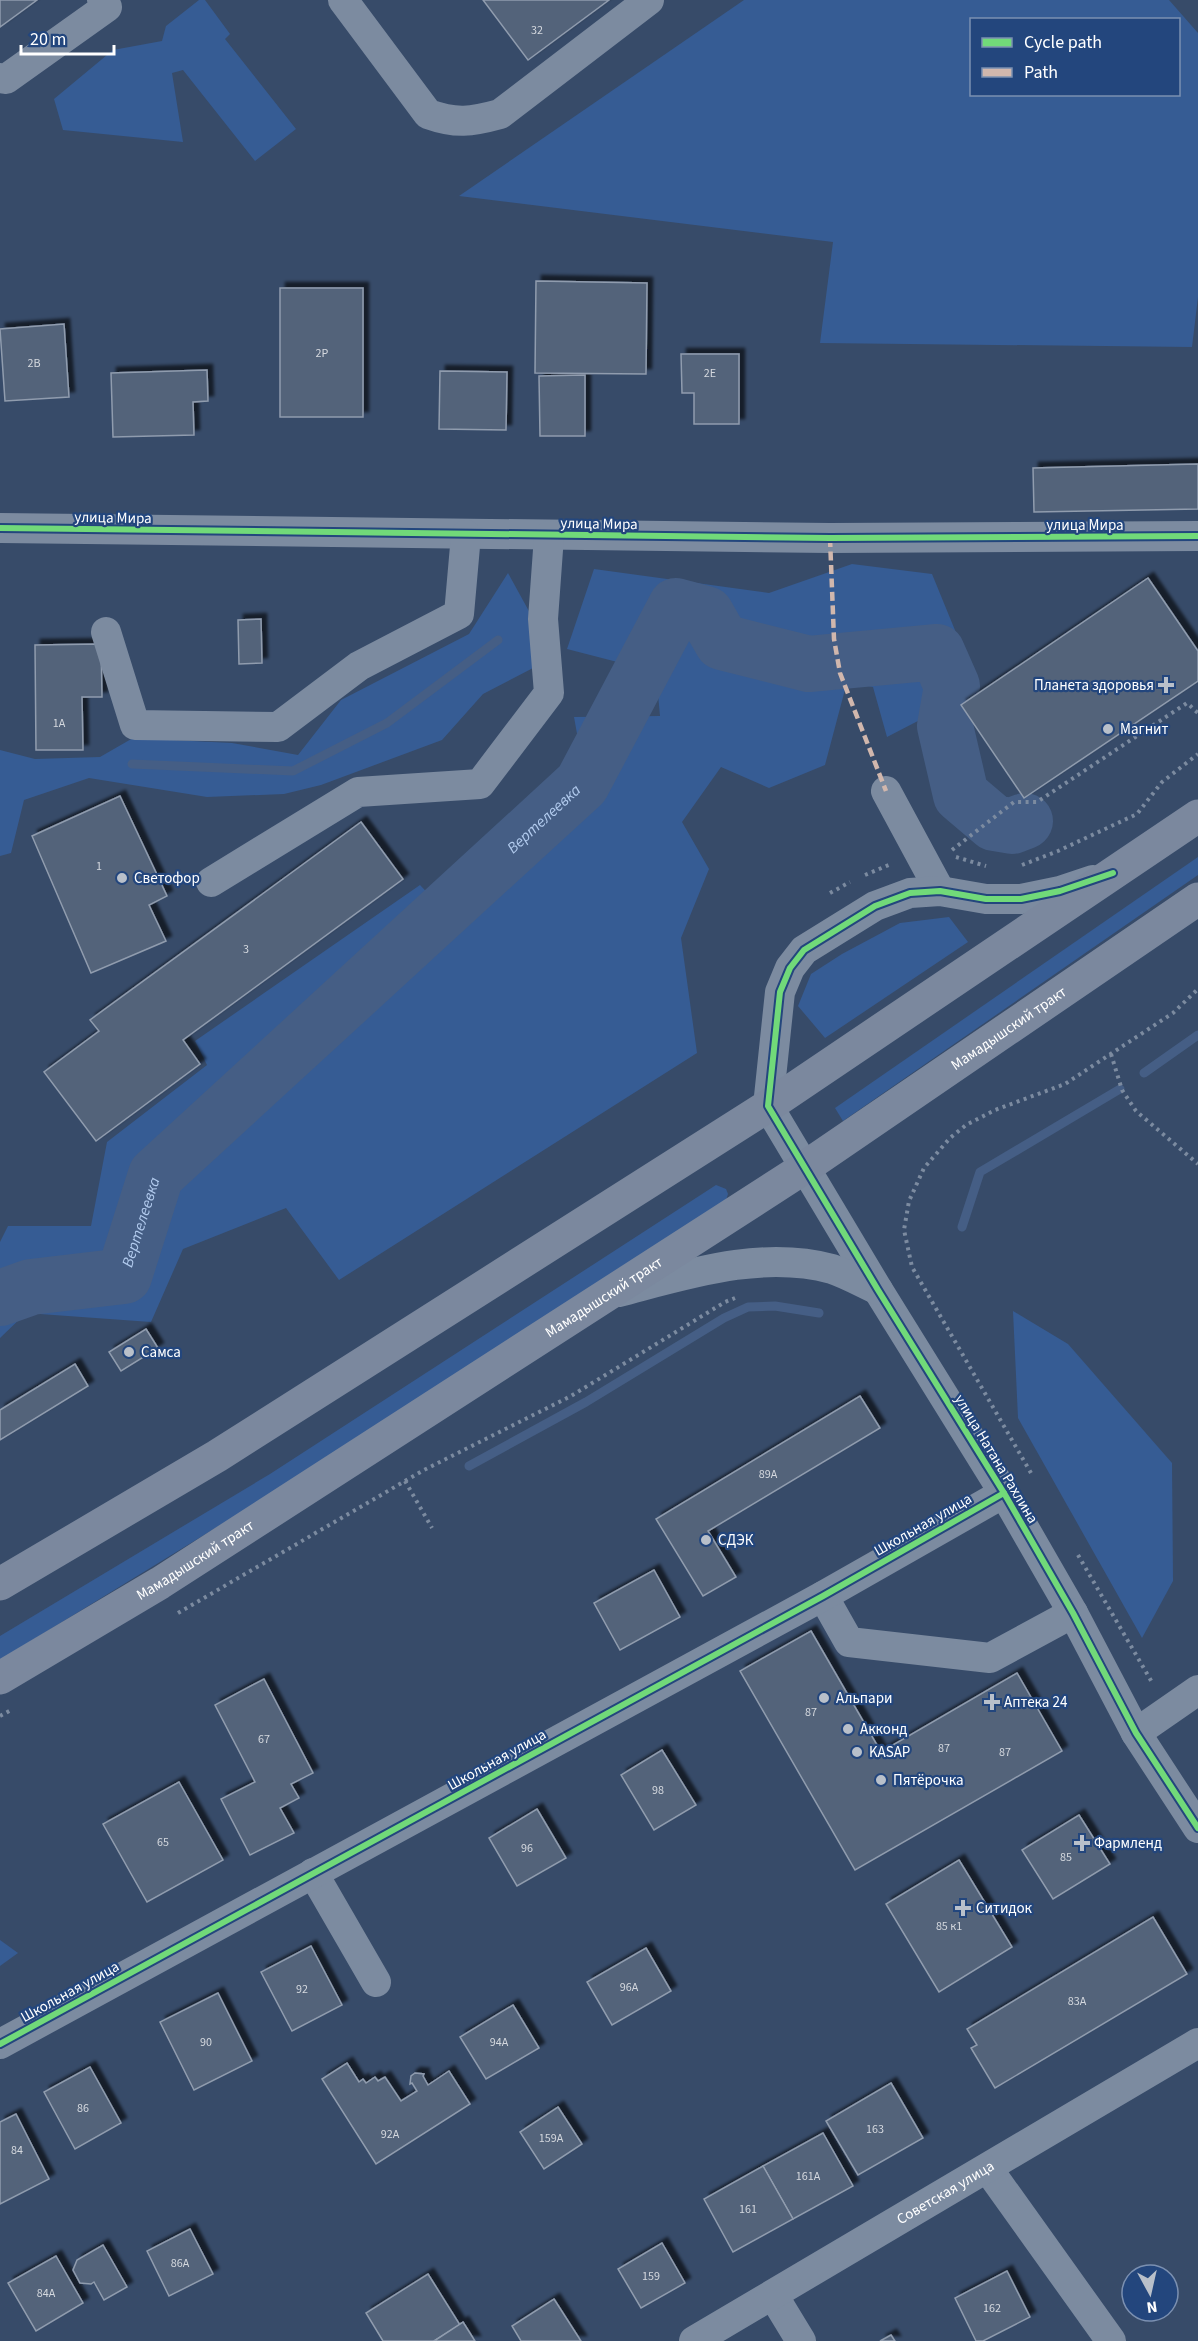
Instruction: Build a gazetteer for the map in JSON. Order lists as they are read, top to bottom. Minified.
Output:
{"streets":{"main road":["Мамадышский тракт"],"street":["улица Мира","улица Натана Рахлина","Школьная улица","Советская улица"]},"crossings":[["Мамадышский тракт","улица Натана Рахлина"],["улица Натана Рахлина","Школьная улица"]],"water":["Вертелеевка"],"places":{"health":["Планета здоровья","Аптека 24","Фармленд","Ситидок"],"other":["Магнит","Светофор","Самса","СДЭК","Альпари","Акконд","KASAP","Пятёрочка"]},"house_numbers":["32","2Р","2В","2Е","1А","1","3","89А","87","67","87","87","98","65","96","85","85 к1","96А","92","83А","90","94А","86","163","92А","159А","84","161А","161","86А","159","84А","162"],"legend":["Cycle path","Path"],"scale_bar":"20 m","north":"bottom"}
